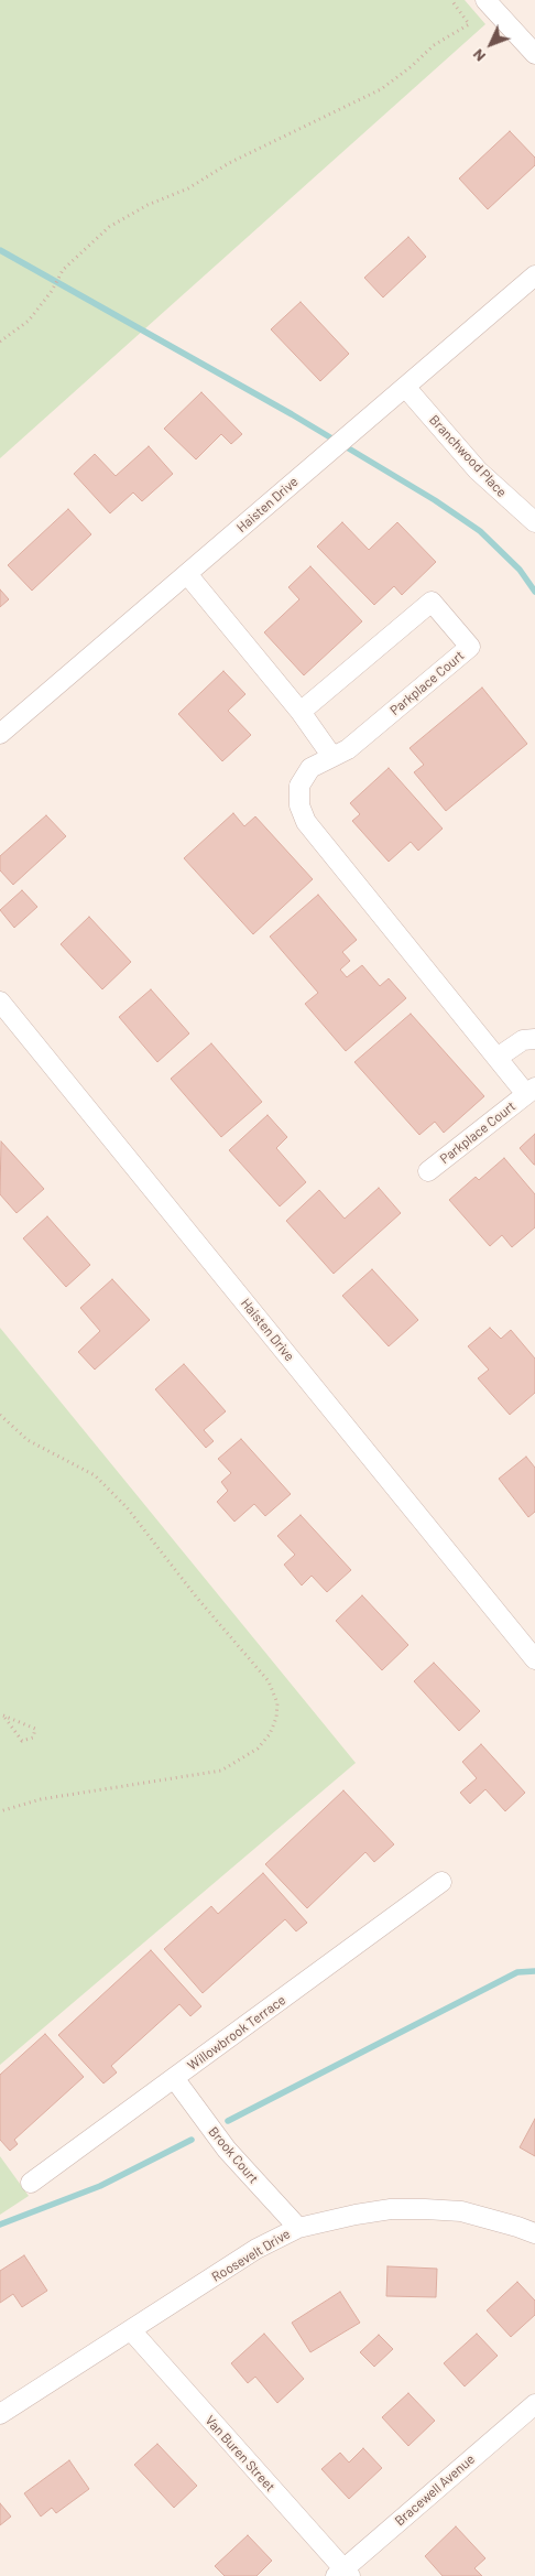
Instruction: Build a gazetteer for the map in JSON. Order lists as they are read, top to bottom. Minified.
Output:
{"streets":{"street":["Branchwood Place","Haisten Drive","Parkplace Court","Willowbrook Terrace","Brook Court","Roosevelt Drive","Van Buren Street","Bracewell Avenue"]},"crossings":[["Branchwood Place","Haisten Drive"],["Willowbrook Terrace","Brook Court"],["Brook Court","Roosevelt Drive"],["Roosevelt Drive","Van Buren Street"],["Van Buren Street","Bracewell Avenue"]],"north":"bottom left"}
